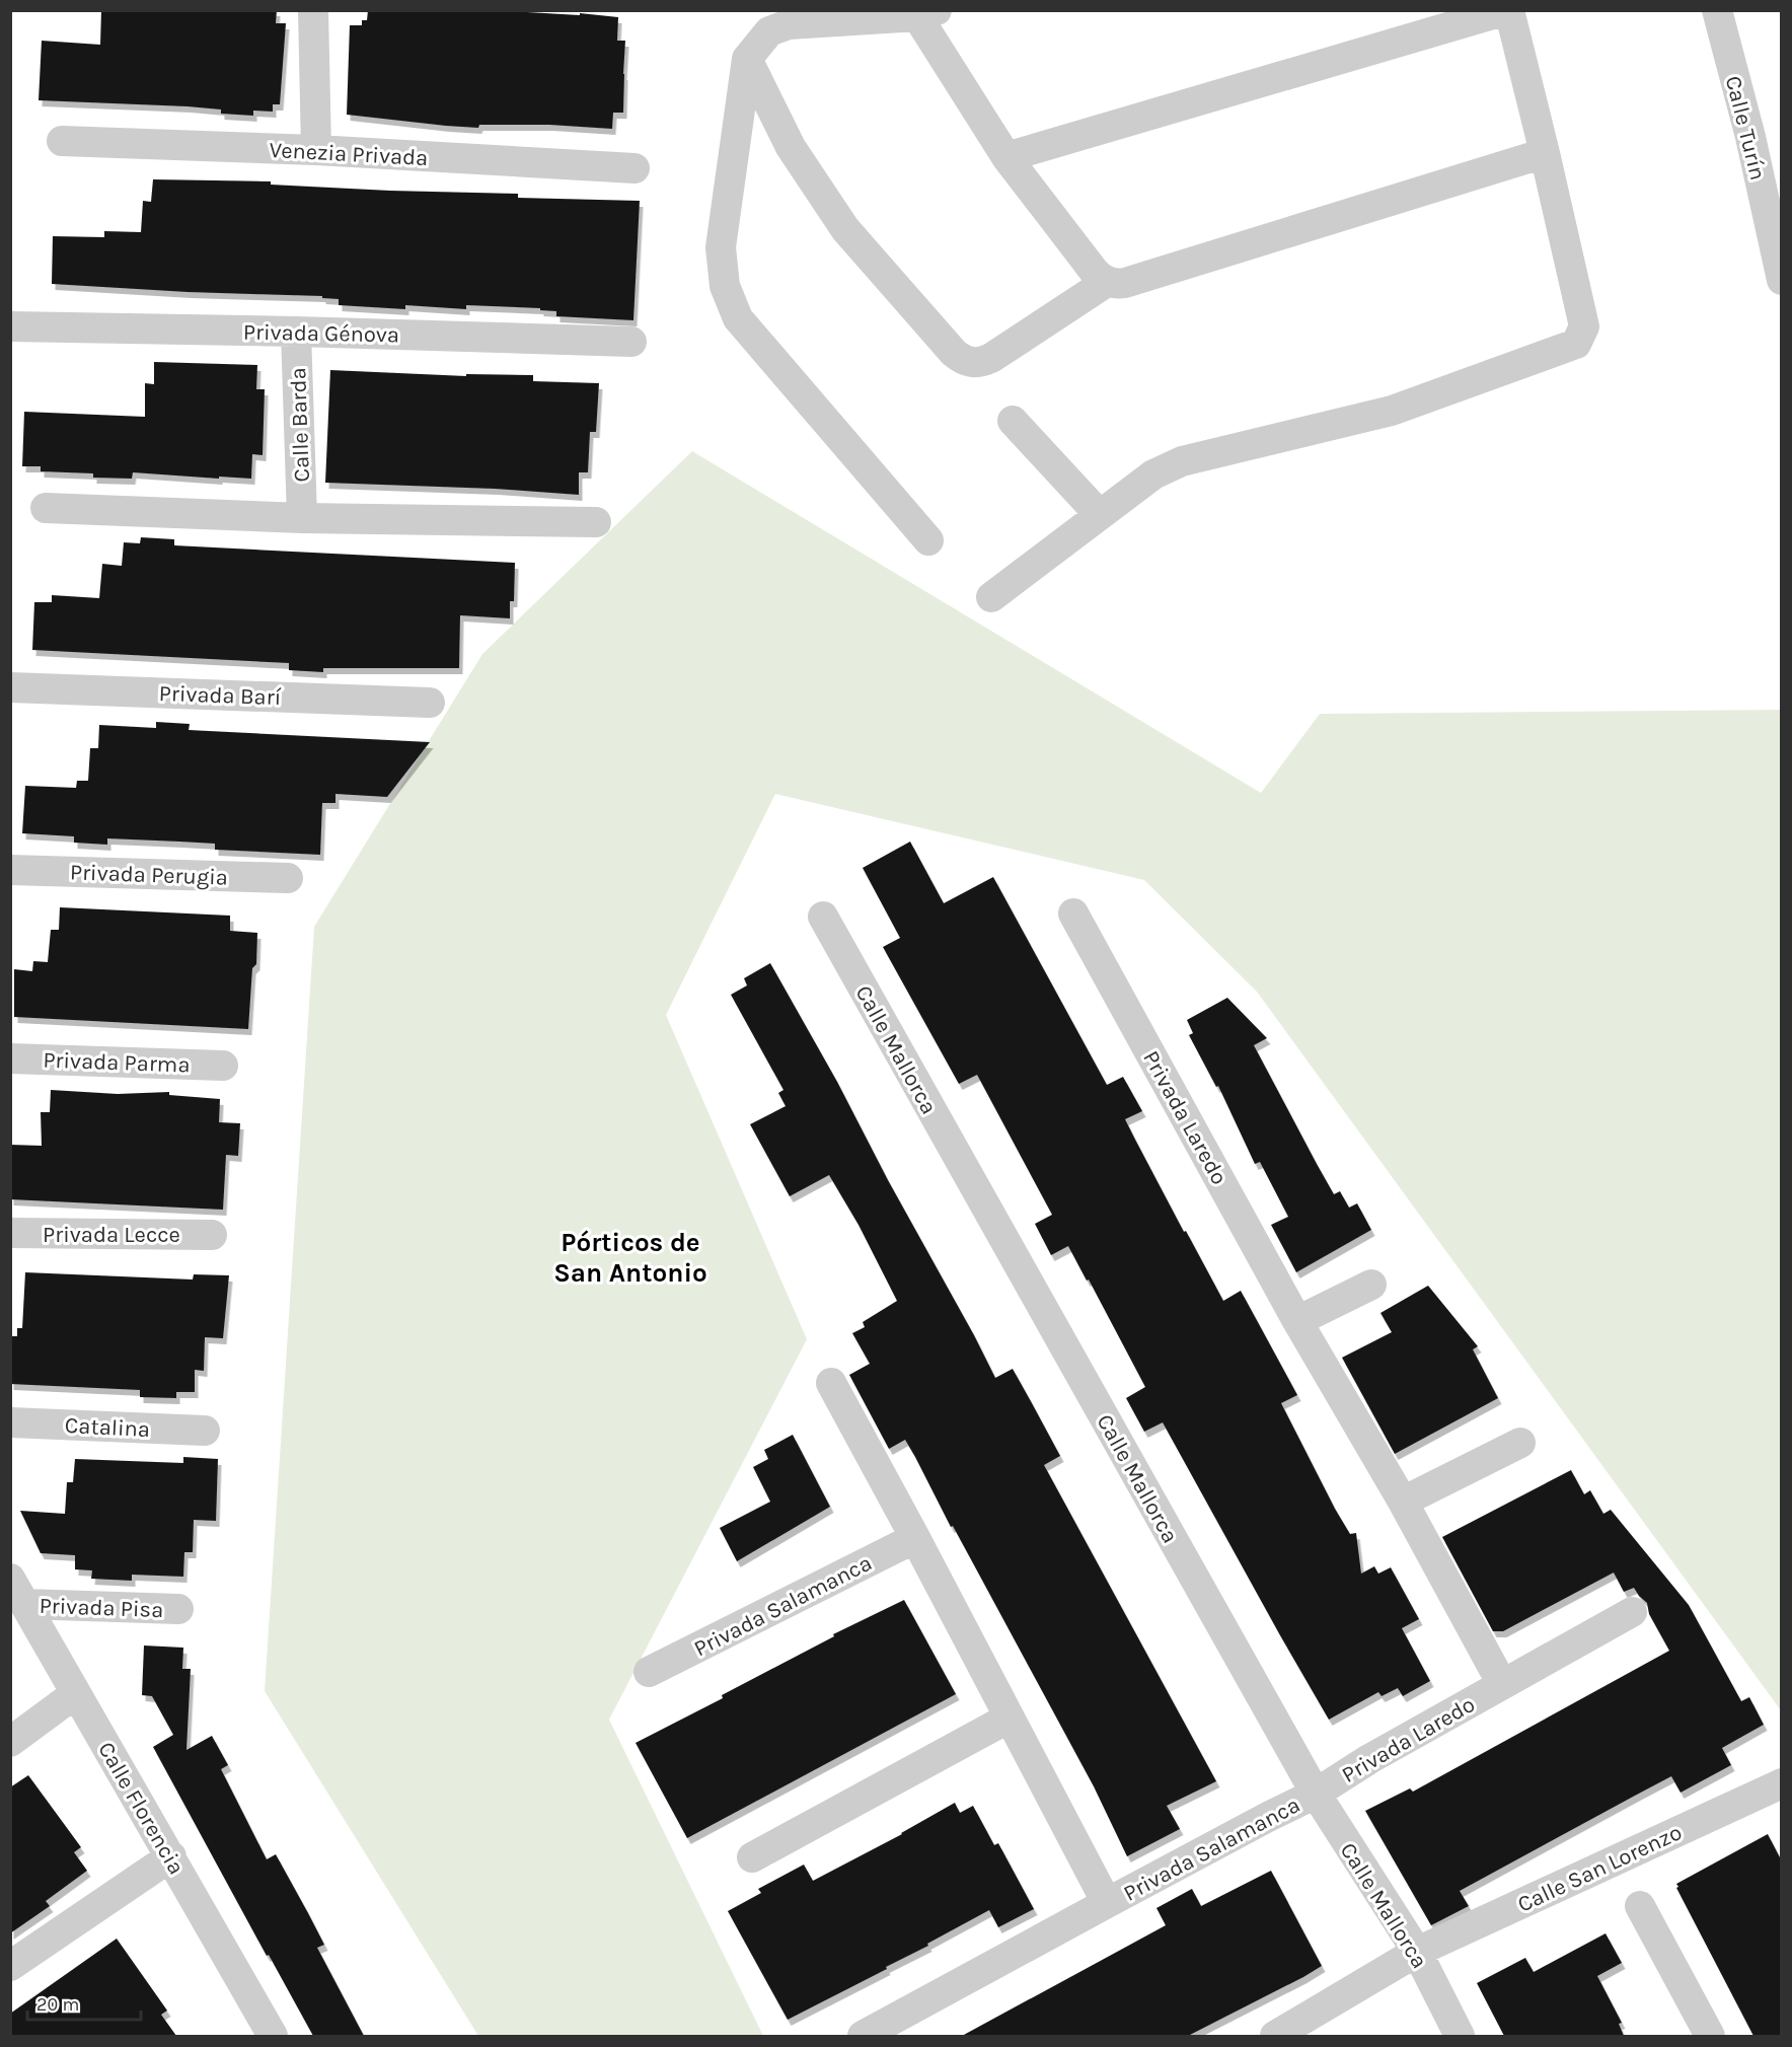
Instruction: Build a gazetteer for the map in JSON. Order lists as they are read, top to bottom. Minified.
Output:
{"streets":{"street":["Calle Turín","Venezia Privada","Privada Génova","Calle Barda","Privada Barí","Privada Perugia","Calle Mallorca","Privada Parma","Privada Laredo","Privada Lecce","Catalina","Privada Salamanca","Privada Pisa","Calle Florencia","Calle San Lorenzo"]},"crossings":[["Privada Génova","Calle Barda"],["Calle Mallorca","Privada Laredo"],["Calle Mallorca","Privada Salamanca"],["Calle Mallorca","Calle San Lorenzo"],["Privada Laredo","Privada Salamanca"],["Privada Pisa","Calle Florencia"]],"districts":["Pórticos de San Antonio"],"scale_bar":"20 m"}
